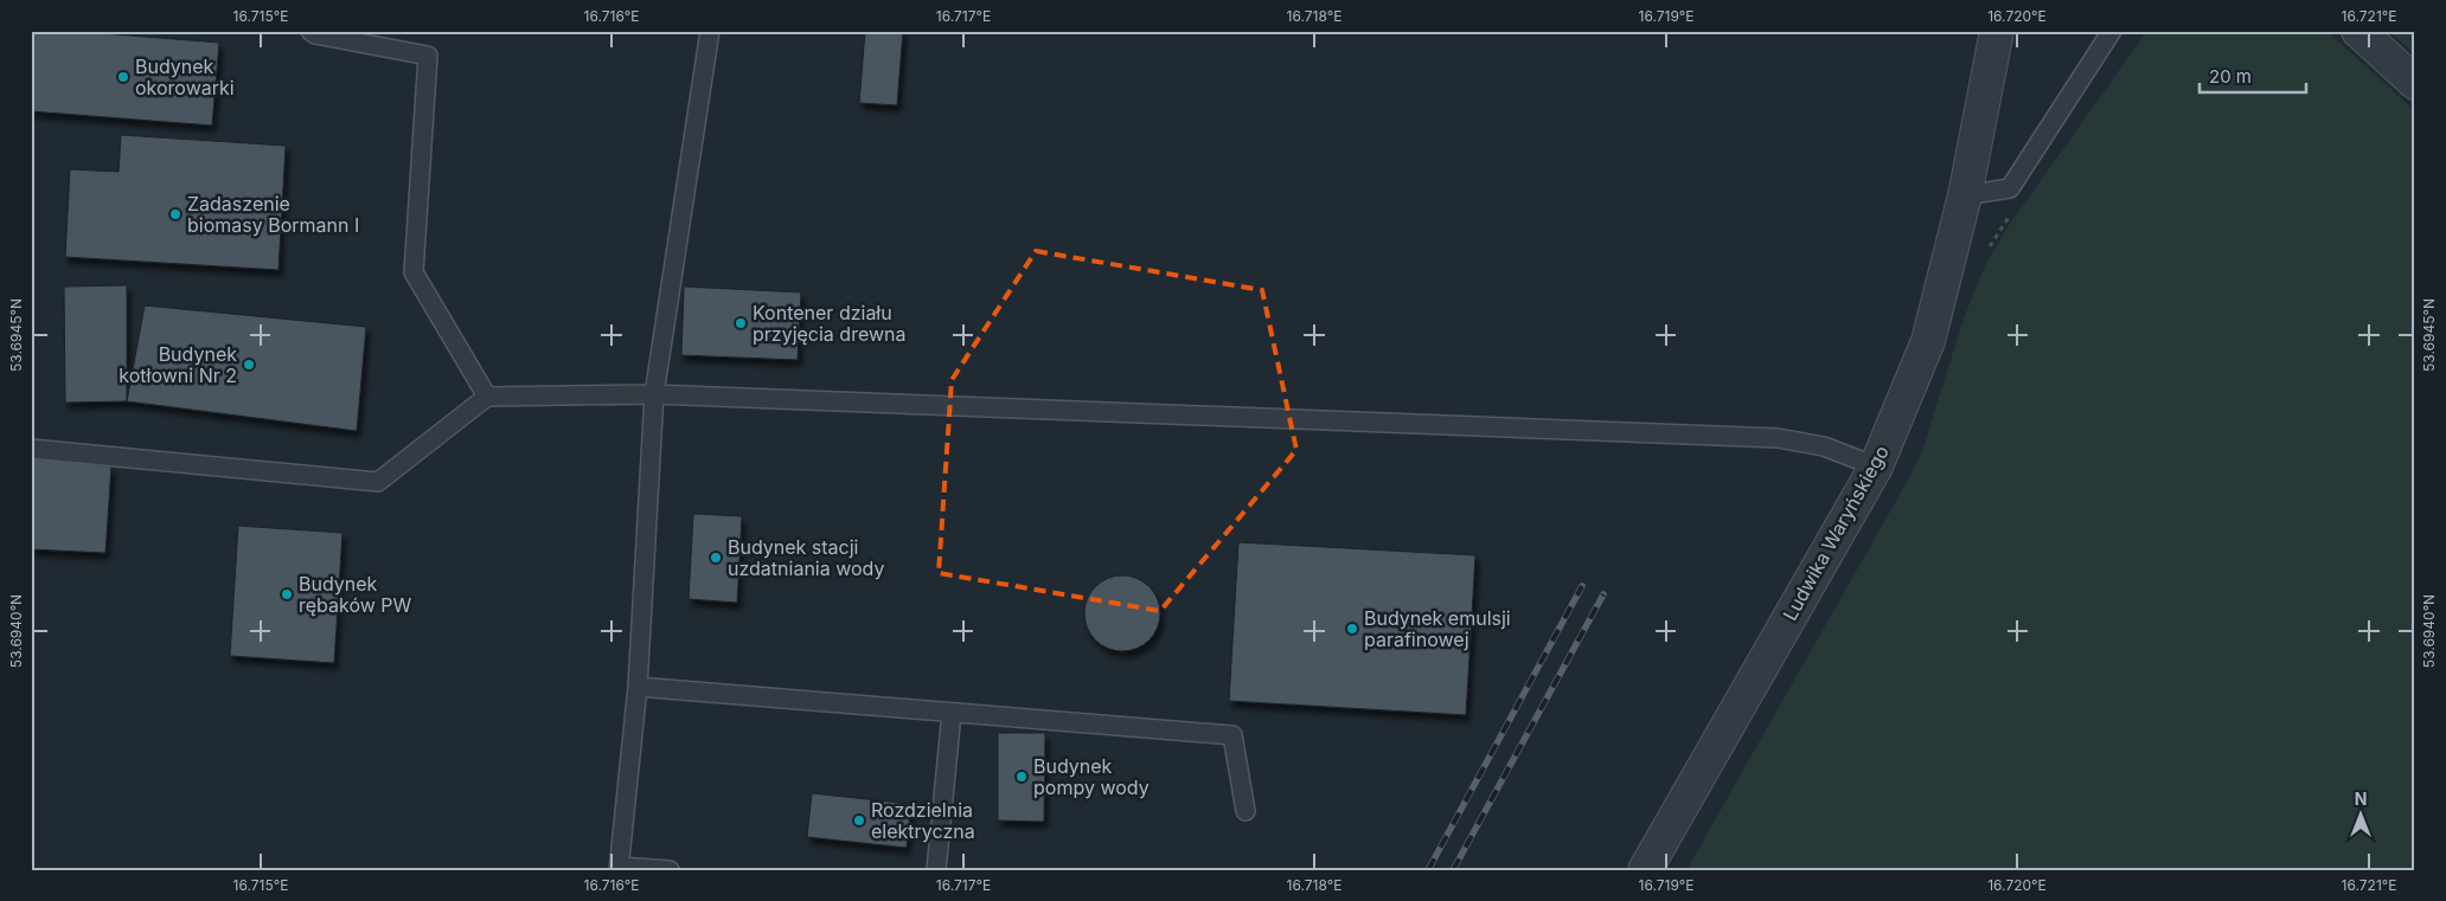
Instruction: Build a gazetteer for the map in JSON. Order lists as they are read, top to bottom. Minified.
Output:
{"streets":{"street":["Ludwika Waryńskiego"]},"places":["Budynek okorowarki","Zadaszenie biomasy Bormann I","Kontener działu przyjęcia drewna","Budynek kotłowni Nr 2","Budynek stacji uzdatniania wody","Budynek rębaków PW","Budynek emulsji parafinowej","Budynek pompy wody","Rozdzielnia elektryczna"],"scale_bar":"20 m","north":"top","coordinates":["16.715°E","16.716°E","16.717°E","16.718°E","16.719°E","16.720°E","16.721°E","53.6945°N","53.6940°N"]}
